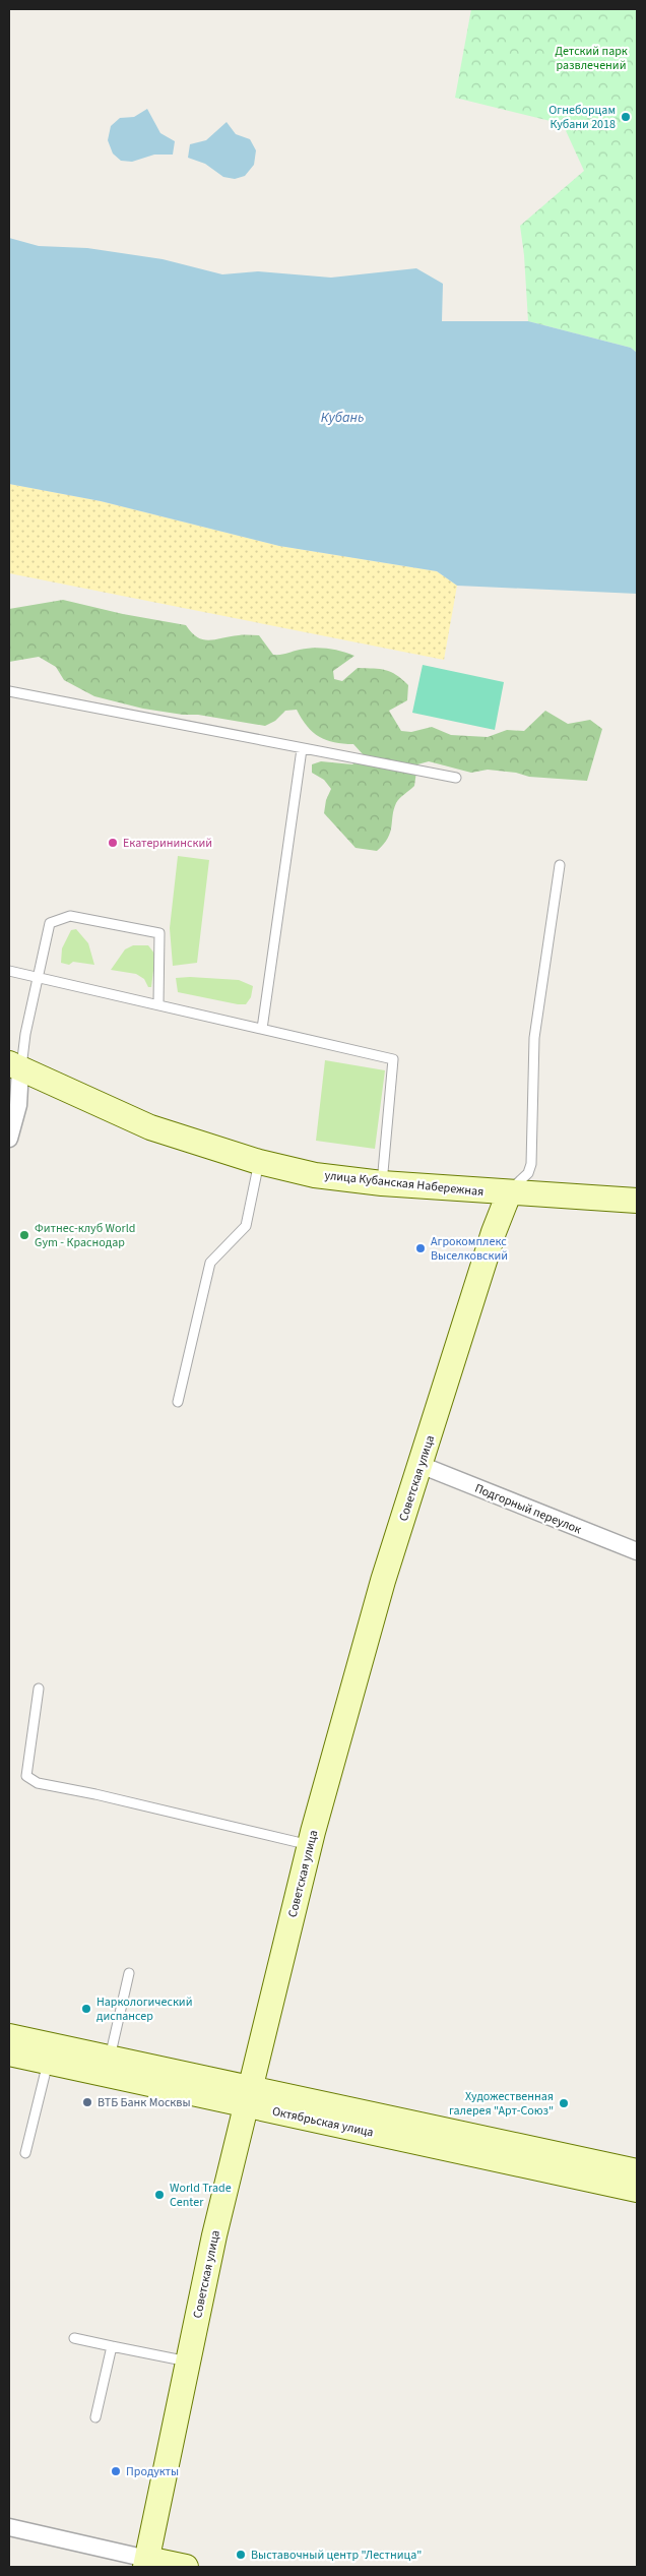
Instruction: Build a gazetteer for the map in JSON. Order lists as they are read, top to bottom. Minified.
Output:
{"streets":{"street":["улица Кубанская Набережная","Советская улица","Подгорный переулок","Октябрьская улица"]},"crossings":[["улица Кубанская Набережная","Советская улица"],["Советская улица","Подгорный переулок"],["Советская улица","Октябрьская улица"]],"water":["Кубань"],"parks":["Детский парк развлечений"],"places":["Огнеборцам Кубани 2018","Екатерининский","Фитнес-клуб World Gym - Краснодар","Агрокомплекс Выселковский","Наркологический диспансер","ВТБ Банк Москвы","Художественная галерея \"Арт-Союз\"","World Trade Center","Продукты","Выставочный центр \"Лестница\""]}
